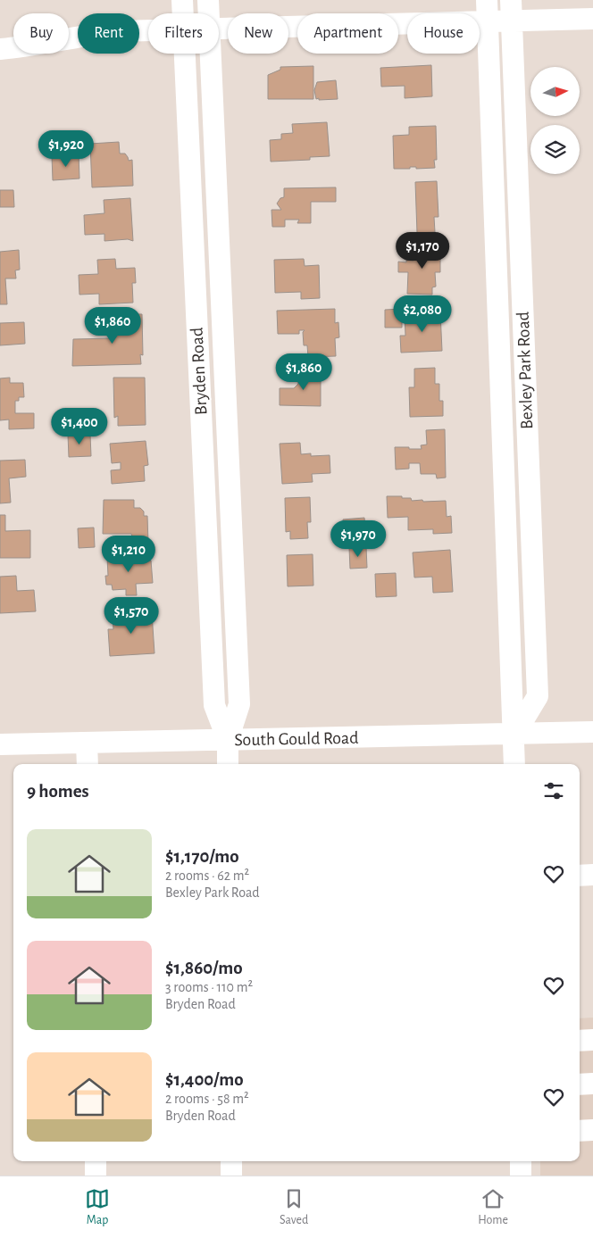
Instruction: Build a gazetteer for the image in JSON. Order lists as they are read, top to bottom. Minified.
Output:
{"streets":{"street":["Bexley Park Road","Bryden Road","South Gould Road"]},"crossings":[["Bexley Park Road","South Gould Road"],["Bryden Road","South Gould Road"]],"north":"right","page":{"chip":["Buy","Rent","Filters","New","Apartment","House"],"price":["$1,920","$1,170","$2,080","$1,860","$1,860","$1,400","$1,970","$1,210","$1,570"],"heading":"9 homes","list":[{"name":"$1,170/mo","note":"2 rooms · 62 m² · Bexley Park Road"},{"name":"$1,860/mo","note":"3 rooms · 110 m² · Bryden Road"},{"name":"$1,400/mo","note":"2 rooms · 58 m² · Bryden Road"}],"tabs":["Map","Saved","Home"]}}
